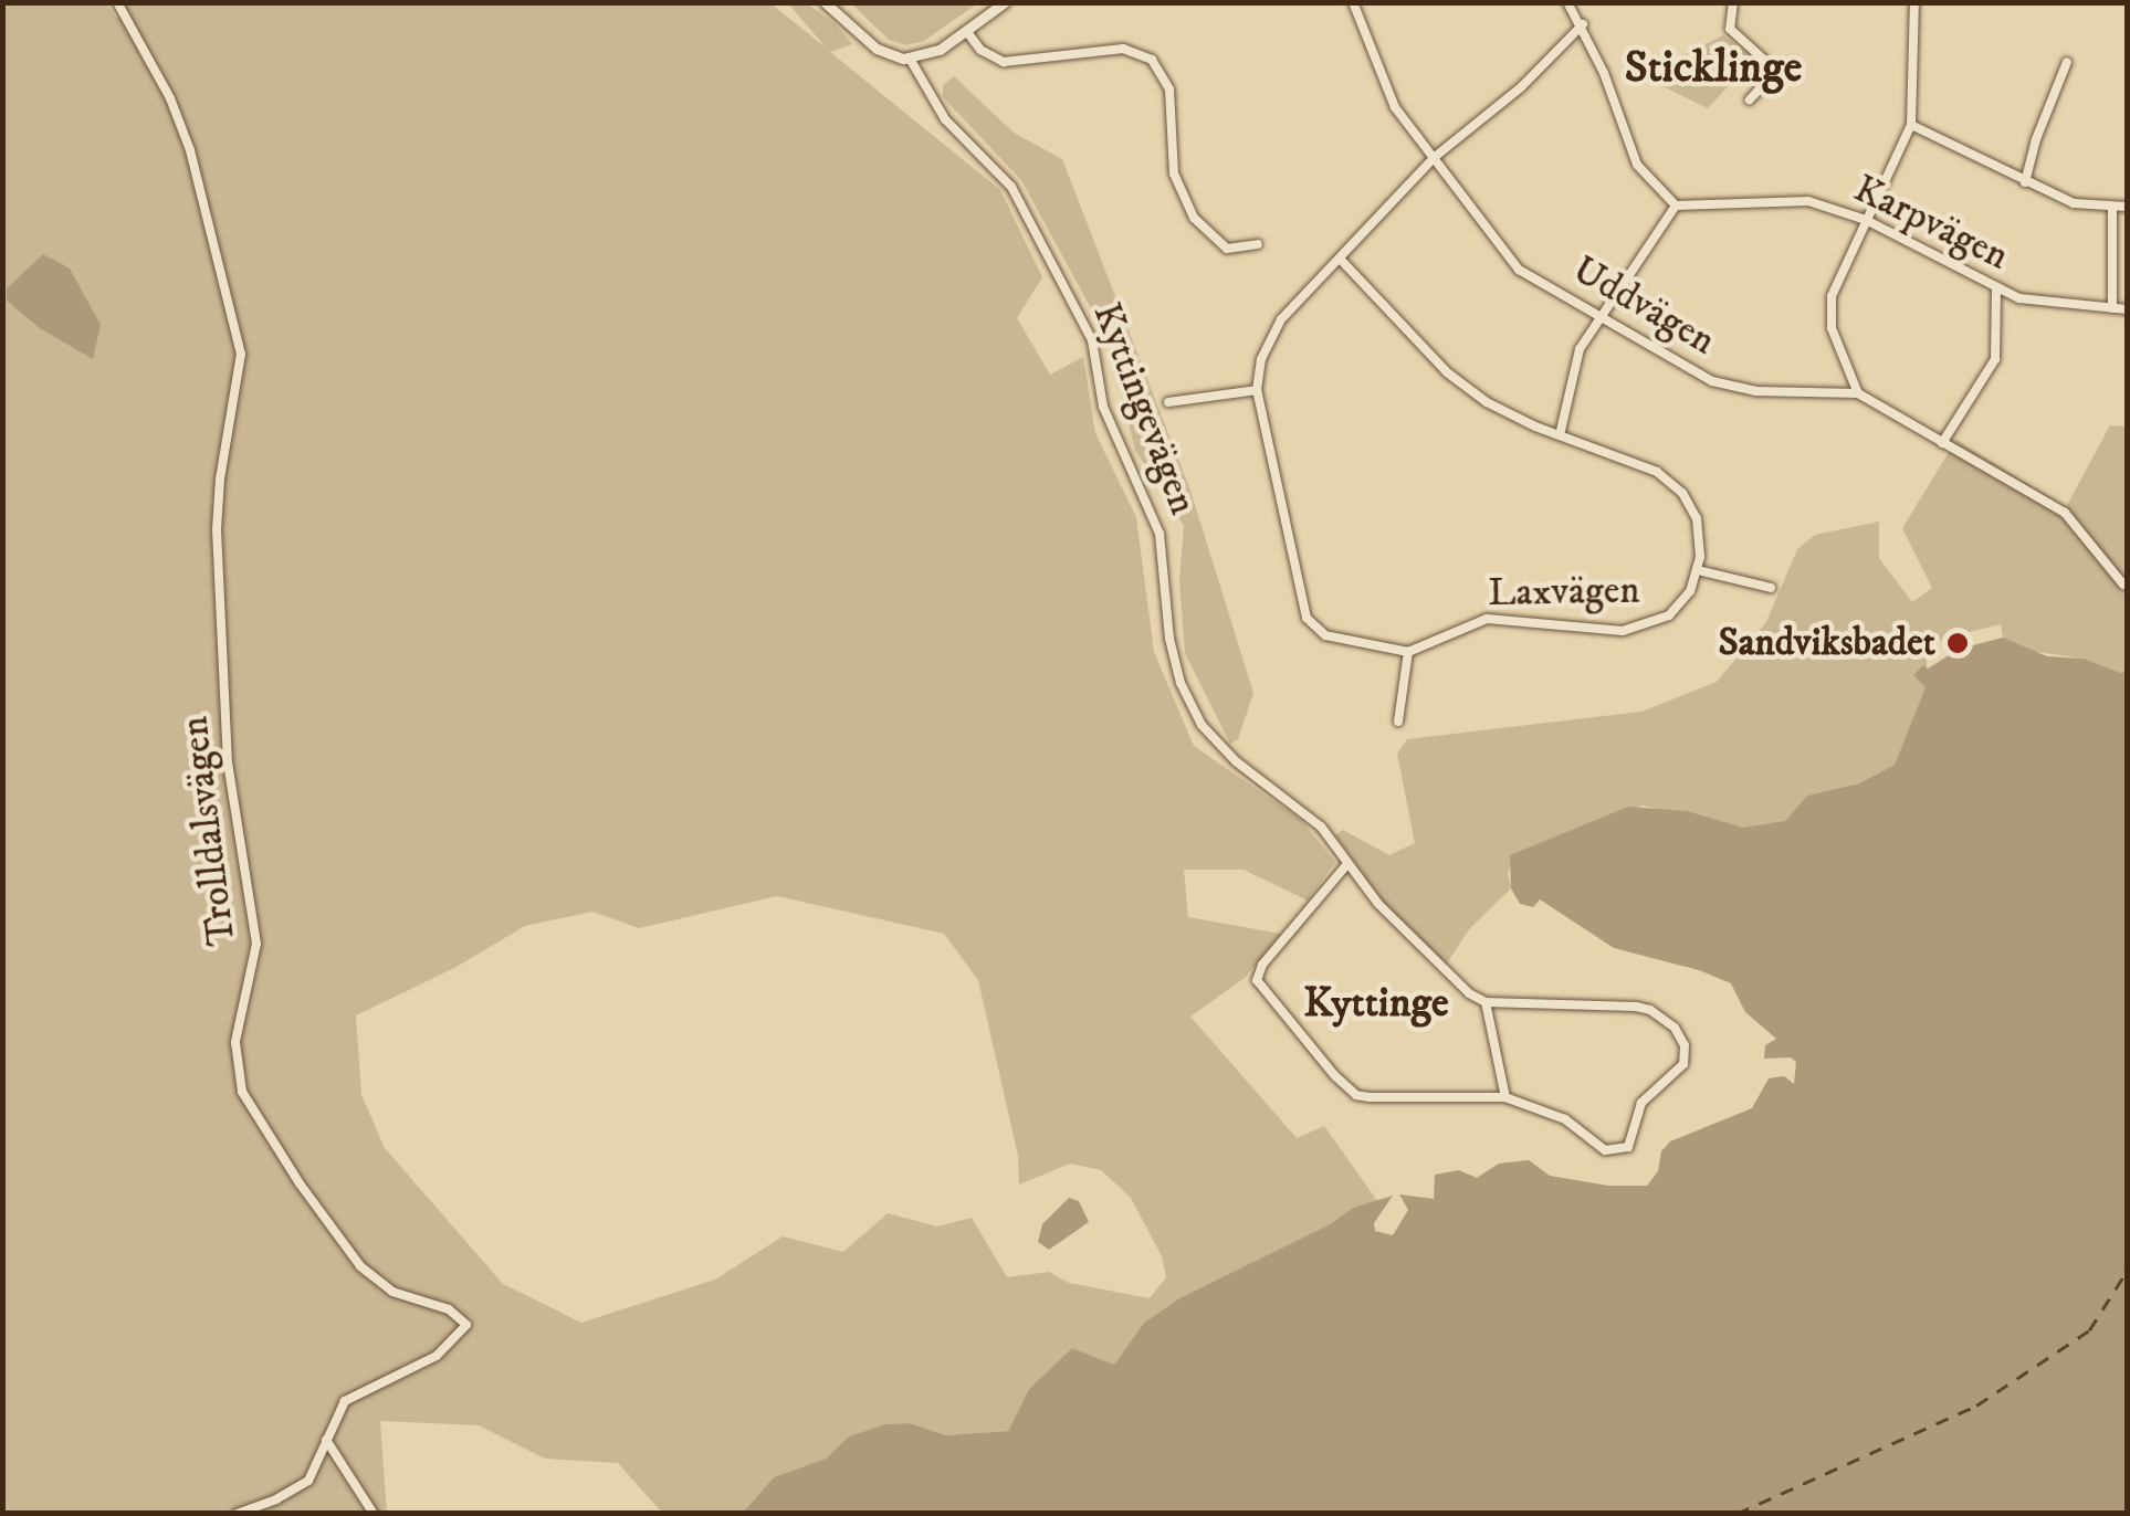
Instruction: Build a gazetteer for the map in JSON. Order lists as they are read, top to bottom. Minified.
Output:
{"streets":{"street":["Karpvägen","Uddvägen","Kyttingevägen","Laxvägen","Trolldalsvägen"]},"crossings":[["Uddvägen","Laxvägen"]],"districts":["Sticklinge","Kyttinge"],"places":["Sandviksbadet"]}
